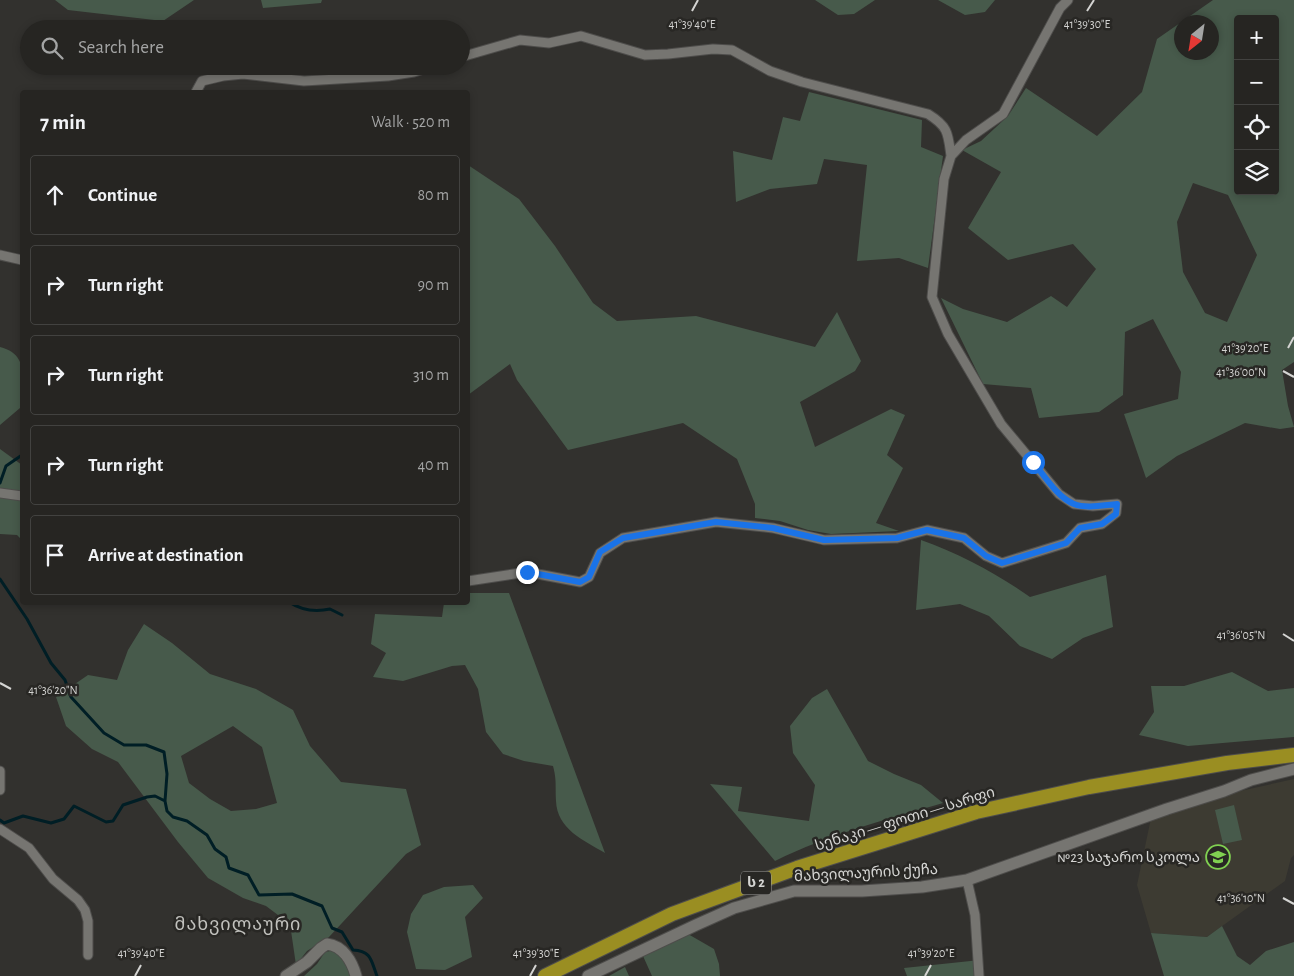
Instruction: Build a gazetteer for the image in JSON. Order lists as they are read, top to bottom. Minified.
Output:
{"streets":{"highway":["სენაკი — ფოთი — სარფი","ს 2"],"street":["მახვილაურის ქუჩა"]},"districts":["მახვილაური"],"places":{"school or university":["№23 საჯარო სკოლა"]},"north":"bottom left","page":{"map_buttons":["+","−"],"search":"Search here","heading":["7 min","Walk · 520 m"],"list":[["Continue","80 m"],["Turn right","90 m"],["Turn right","310 m"],["Turn right","40 m"],"Arrive at destination"]},"coordinates":["41°39'40\"E","41°39'30\"E","41°39'20\"E","41°36'00\"N","41°36'05\"N","41°36'20\"N","41°36'10\"N"]}
